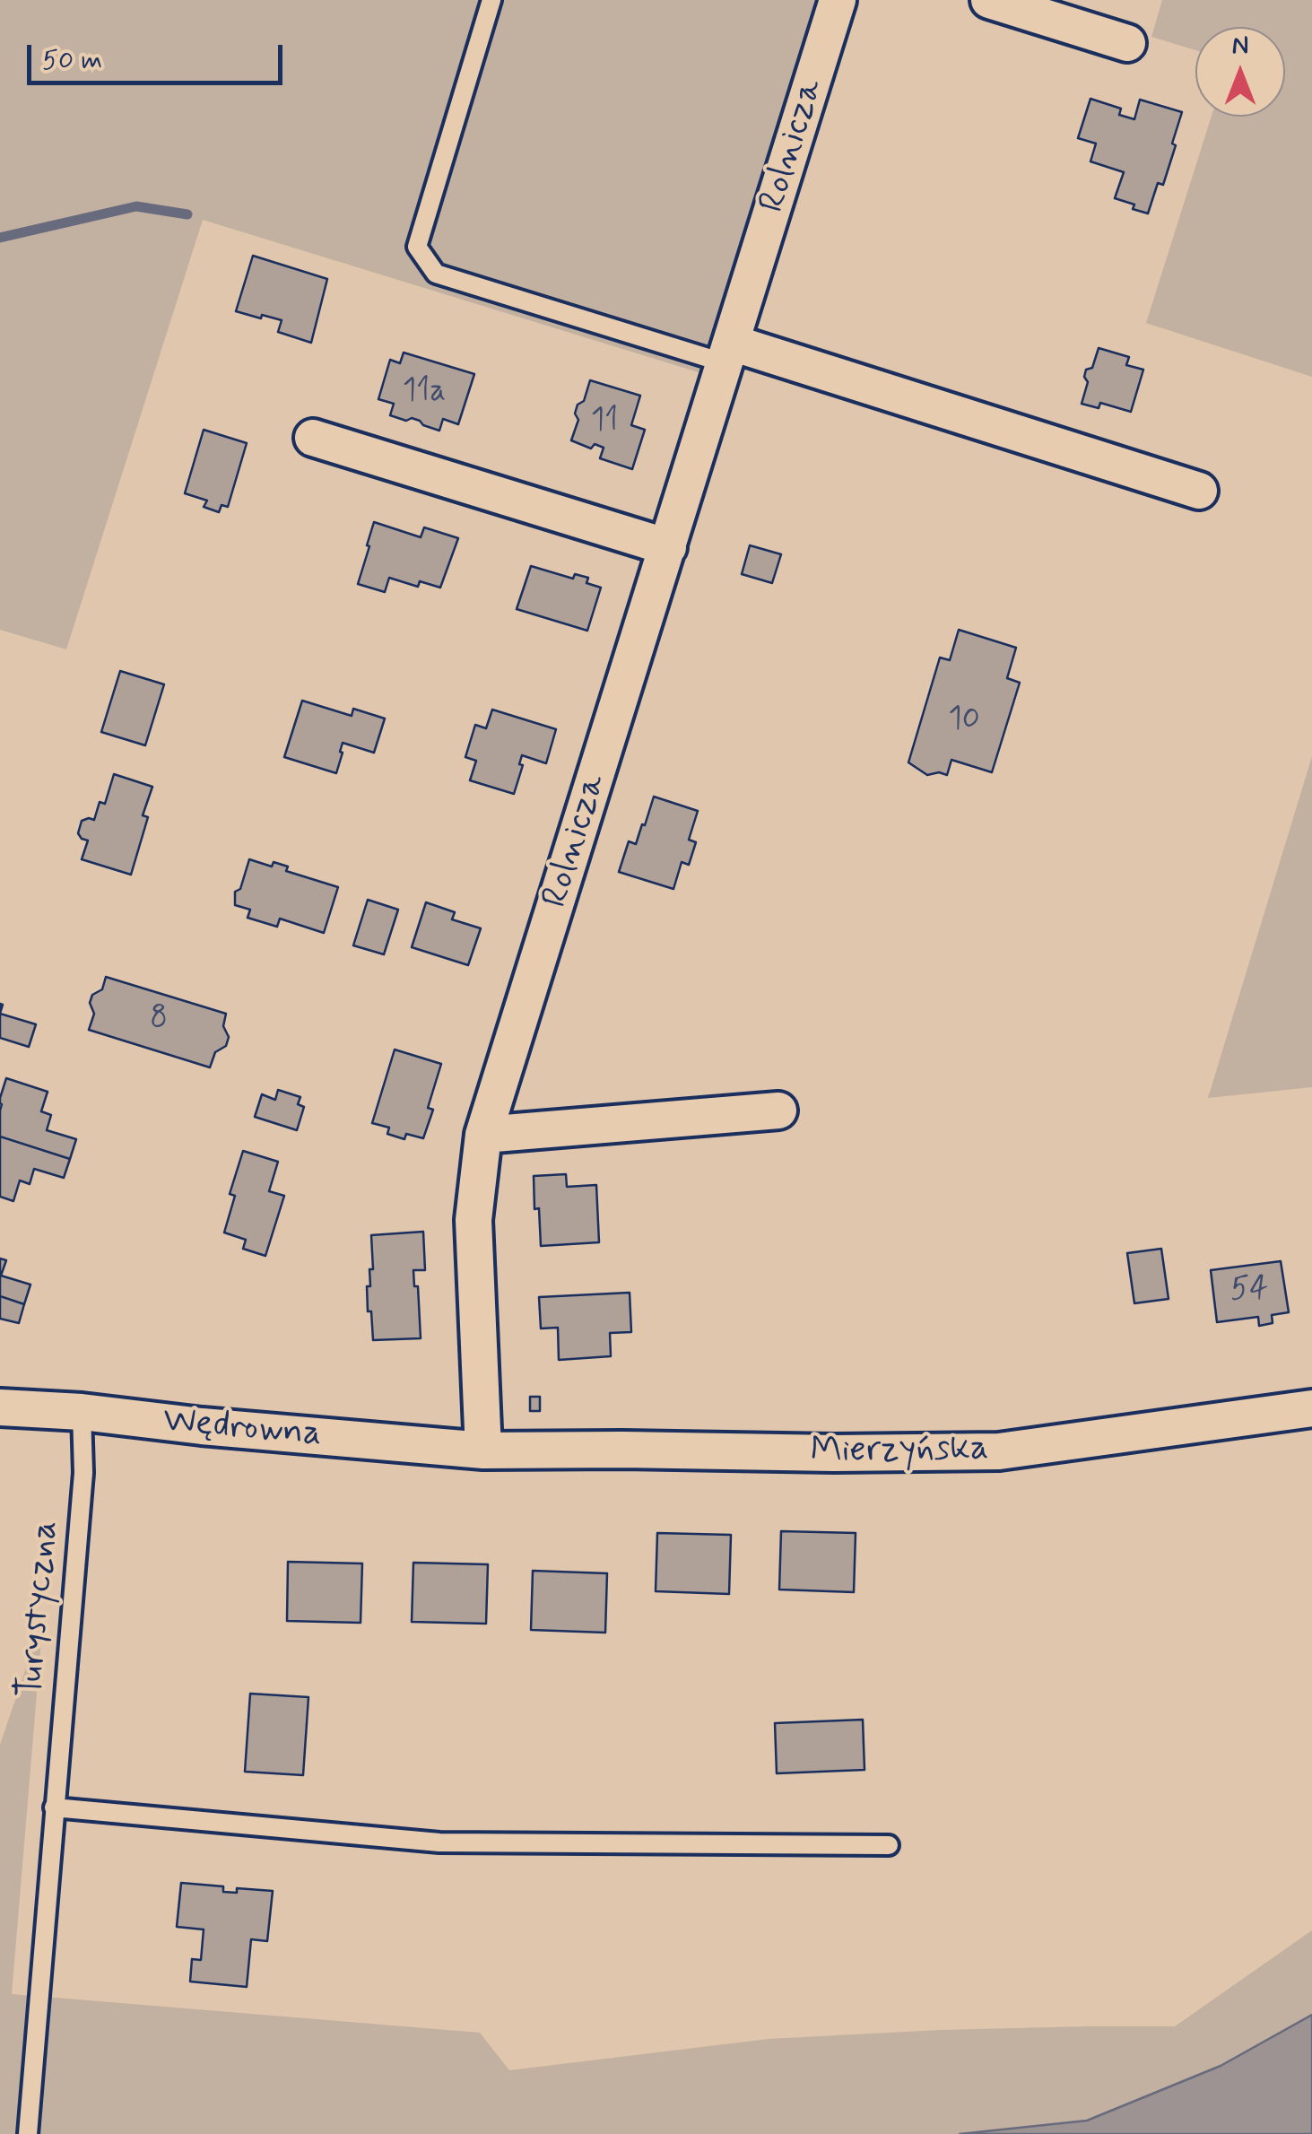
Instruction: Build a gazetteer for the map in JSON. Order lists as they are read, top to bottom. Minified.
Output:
{"streets":{"street":["Rolnicza","Wędrowna","Mierzyńska"],"lane":["Turystyczna"]},"crossings":[["Rolnicza","Wędrowna"],["Rolnicza","Mierzyńska"],["Wędrowna","Mierzyńska"],["Wędrowna","Turystyczna"]],"house_numbers":["11a","11","10","8","54"],"scale_bar":"50 m","north":"top"}
